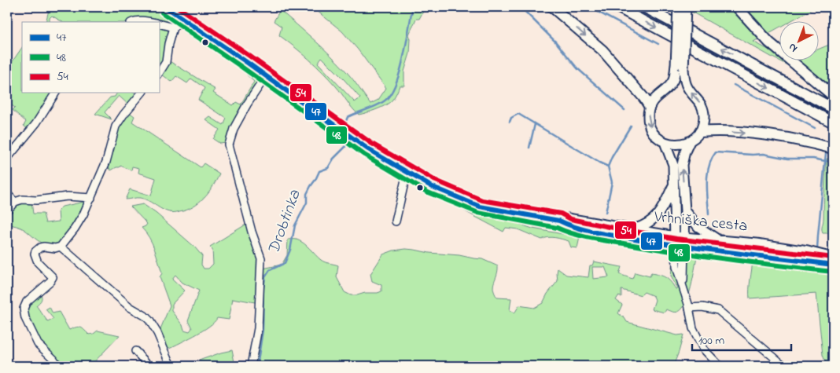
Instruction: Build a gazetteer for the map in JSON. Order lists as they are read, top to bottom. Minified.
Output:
{"streets":{"main road":["Vrhniška cesta"]},"water":["Drobtinka"],"lines":["transit line 47","transit line 54","transit line 48"],"legend":["47","48","54"],"scale_bar":"100 m","north":"bottom left"}
